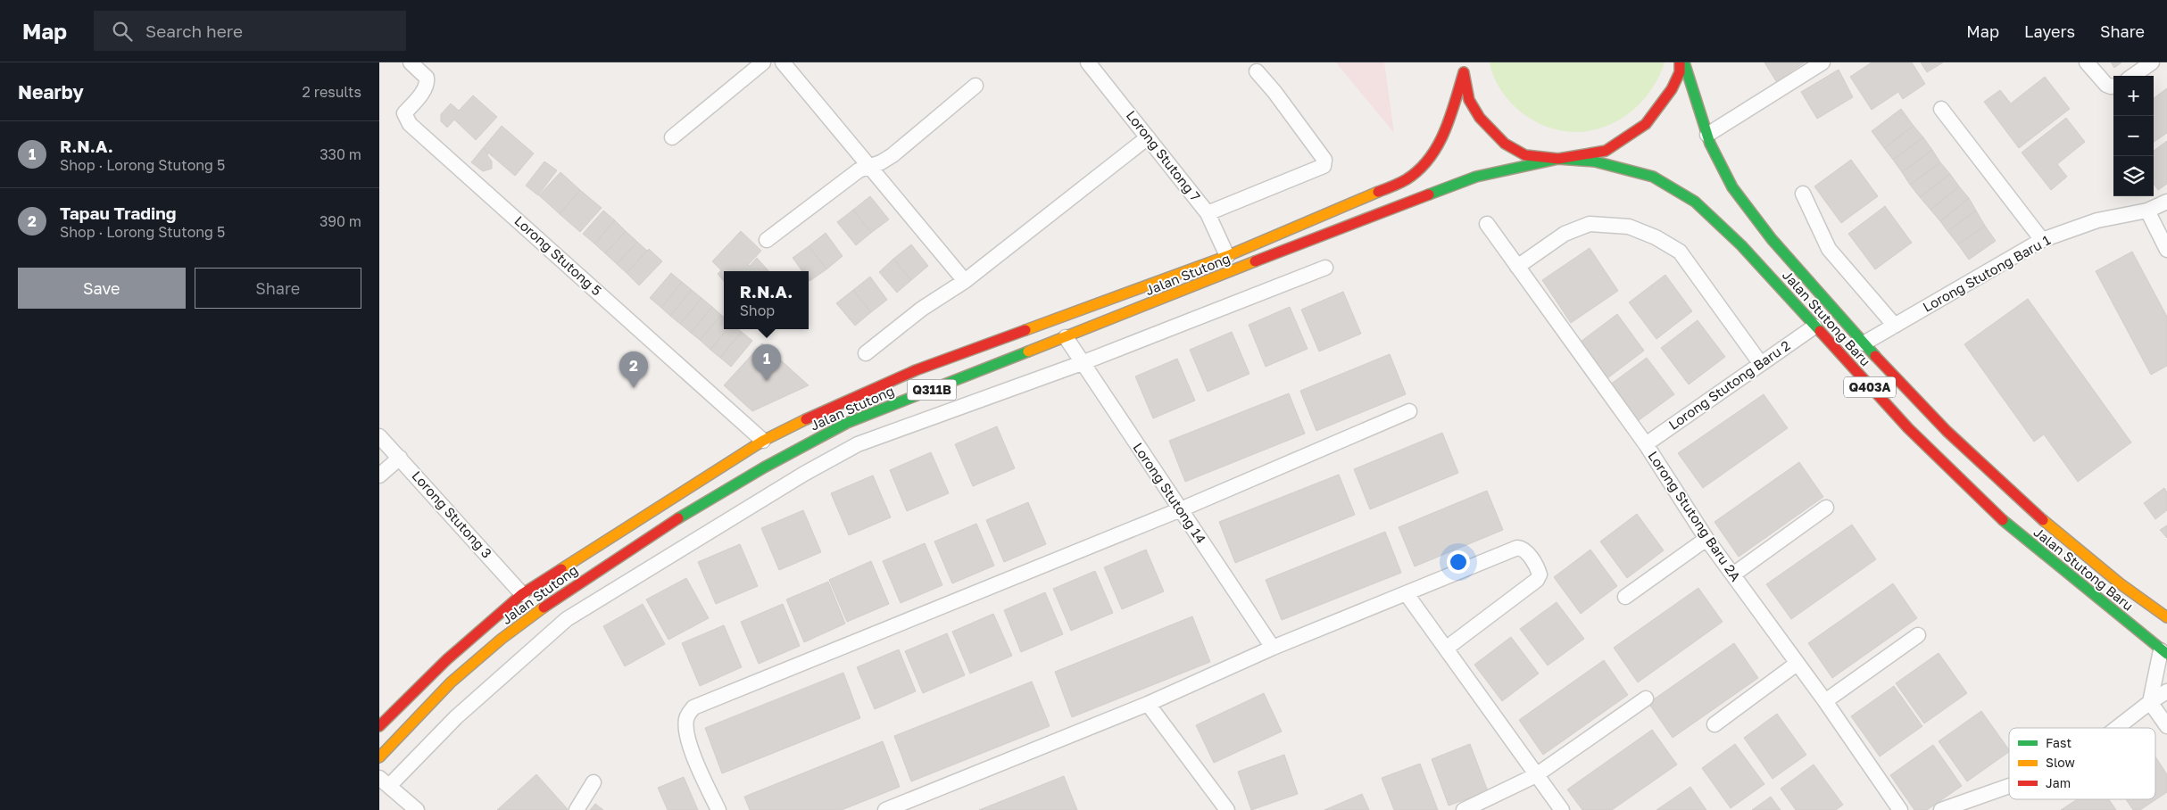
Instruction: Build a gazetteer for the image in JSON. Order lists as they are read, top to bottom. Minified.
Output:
{"streets":{"main road":["Jalan Stutong","Jalan Stutong Baru","Q403A","Q311B"],"street":["Lorong Stutong 7","Lorong Stutong 5","Lorong Stutong Baru 1","Lorong Stutong Baru 2","Lorong Stutong 14","Lorong Stutong 3","Lorong Stutong Baru 2A"]},"crossings":[["Lorong Stutong 7","Jalan Stutong"],["Lorong Stutong 5","Jalan Stutong"],["Lorong Stutong Baru 1","Jalan Stutong Baru"],["Jalan Stutong","Jalan Stutong Baru"],["Jalan Stutong","Lorong Stutong 14"],["Jalan Stutong","Lorong Stutong 3"],["Jalan Stutong Baru","Lorong Stutong Baru 2"],["Lorong Stutong Baru 2","Lorong Stutong Baru 2A"]],"legend":["Fast","Slow","Jam"],"page":{"header":"Map","search":"Search here","nav":["Map","Layers","Share"],"heading":["Nearby","2 results"],"map_buttons":["+","−"],"list":[{"mark":"1","name":"R.N.A.","note":"Shop · Lorong Stutong 5","value":"330 m"},{"mark":"2","name":"Tapau Trading","note":"Shop · Lorong Stutong 5","value":"390 m"}],"buttons":["Save","Share"],"popup":["R.N.A.","Shop"],"pins":["1","2"]}}
